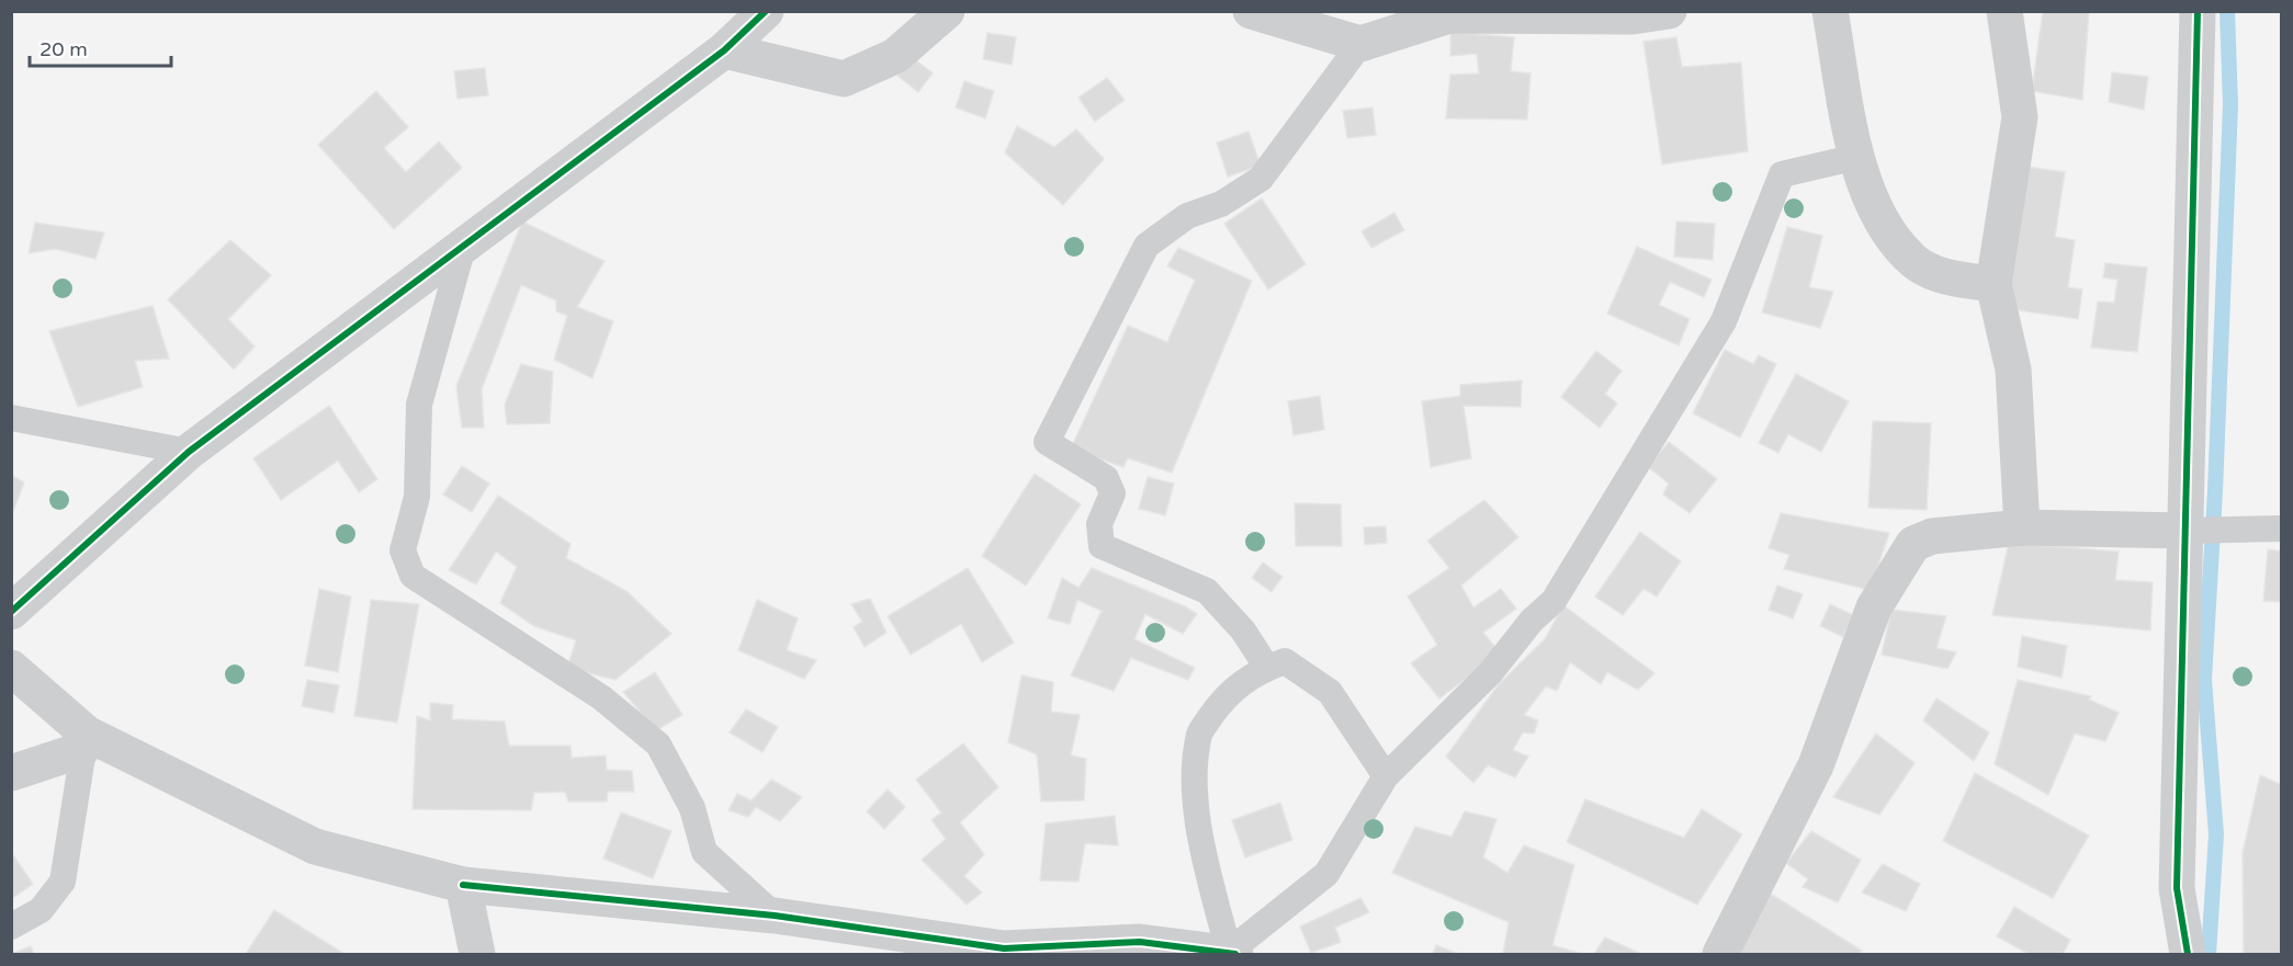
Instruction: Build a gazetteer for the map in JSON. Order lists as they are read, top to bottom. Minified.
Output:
{"scale_bar":"20 m"}
